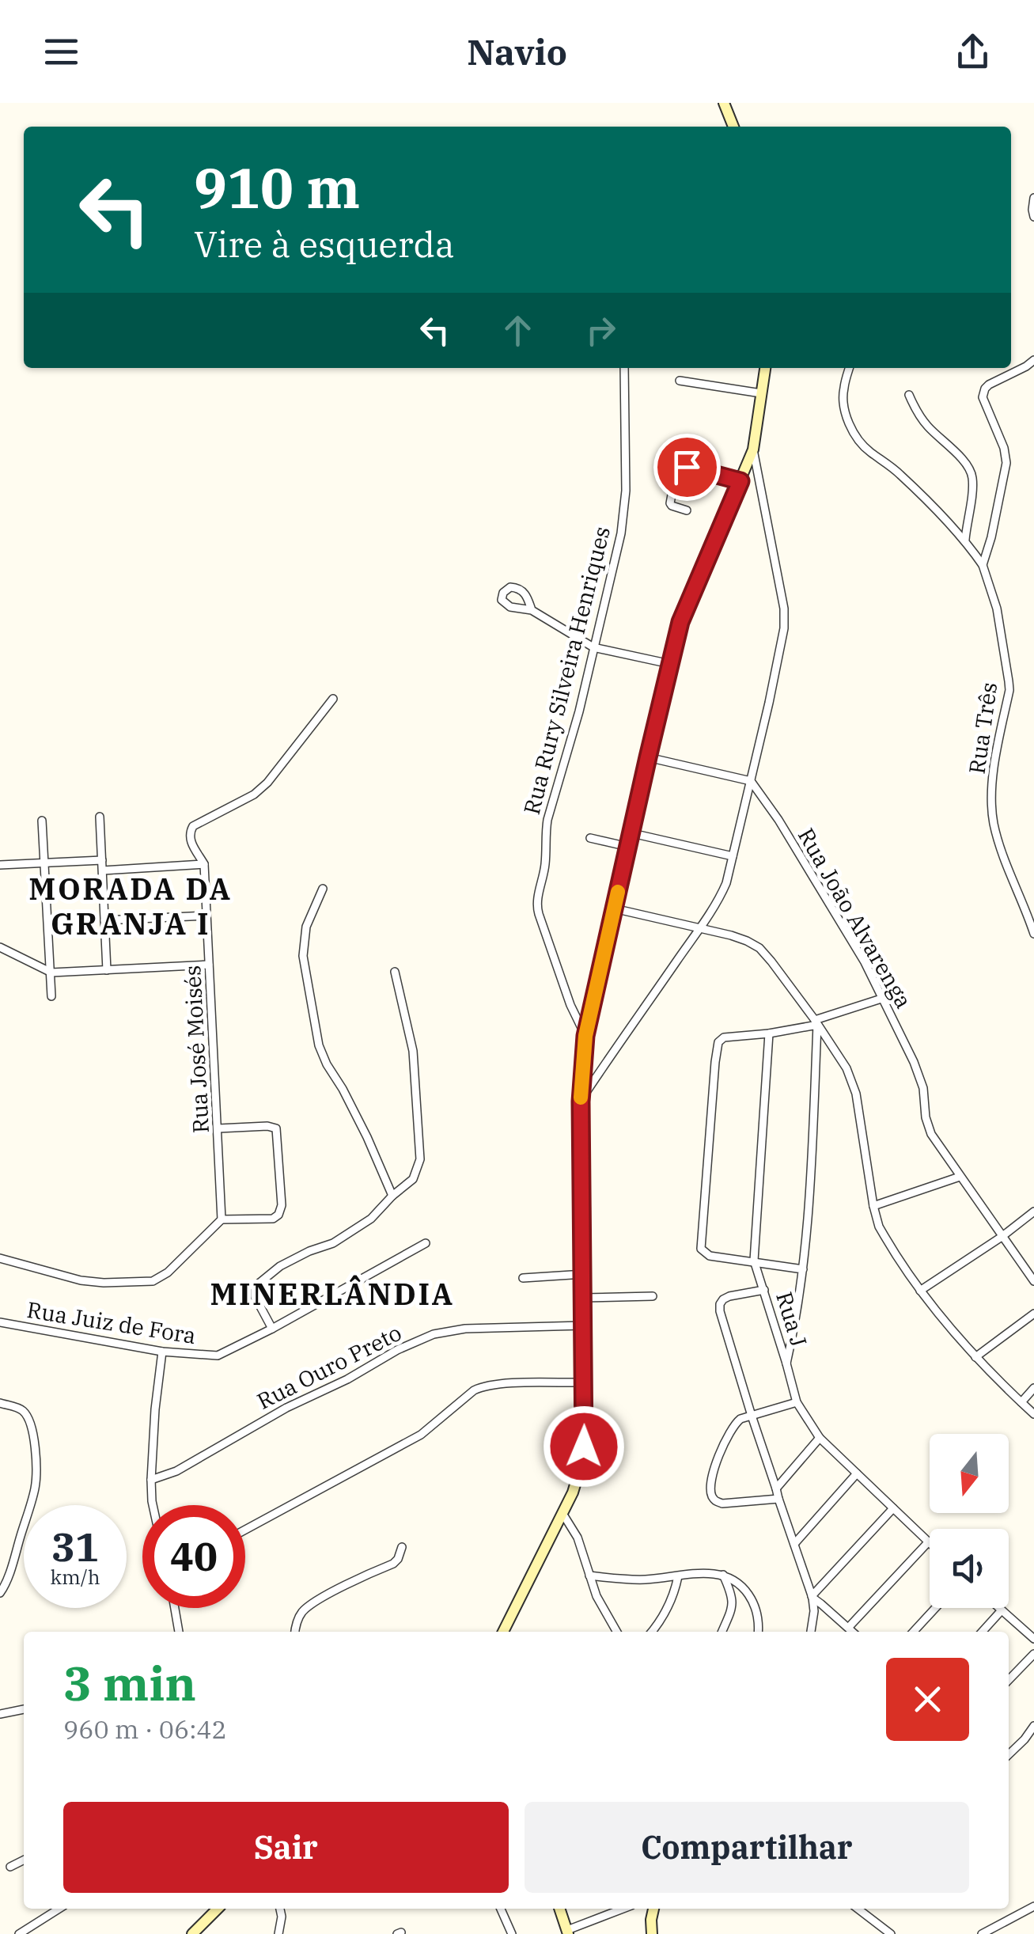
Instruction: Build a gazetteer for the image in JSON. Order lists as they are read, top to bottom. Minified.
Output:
{"streets":{"street":["Rua Rury Silveira Henriques","Rua Três","Rua João Alvarenga","Rua José Moisés","Rua J","Rua Juiz de Fora","Rua Ouro Preto"]},"districts":["MORADA DA GRANJA I","MINERLÂNDIA"],"north":"bottom","page":{"header":"Navio","turn":["910 m","Vire à esquerda"],"speed":"31 km/h","limit":"40","heading":["3 min","960 m · 06:42"],"buttons":["Sair","Compartilhar"]}}
